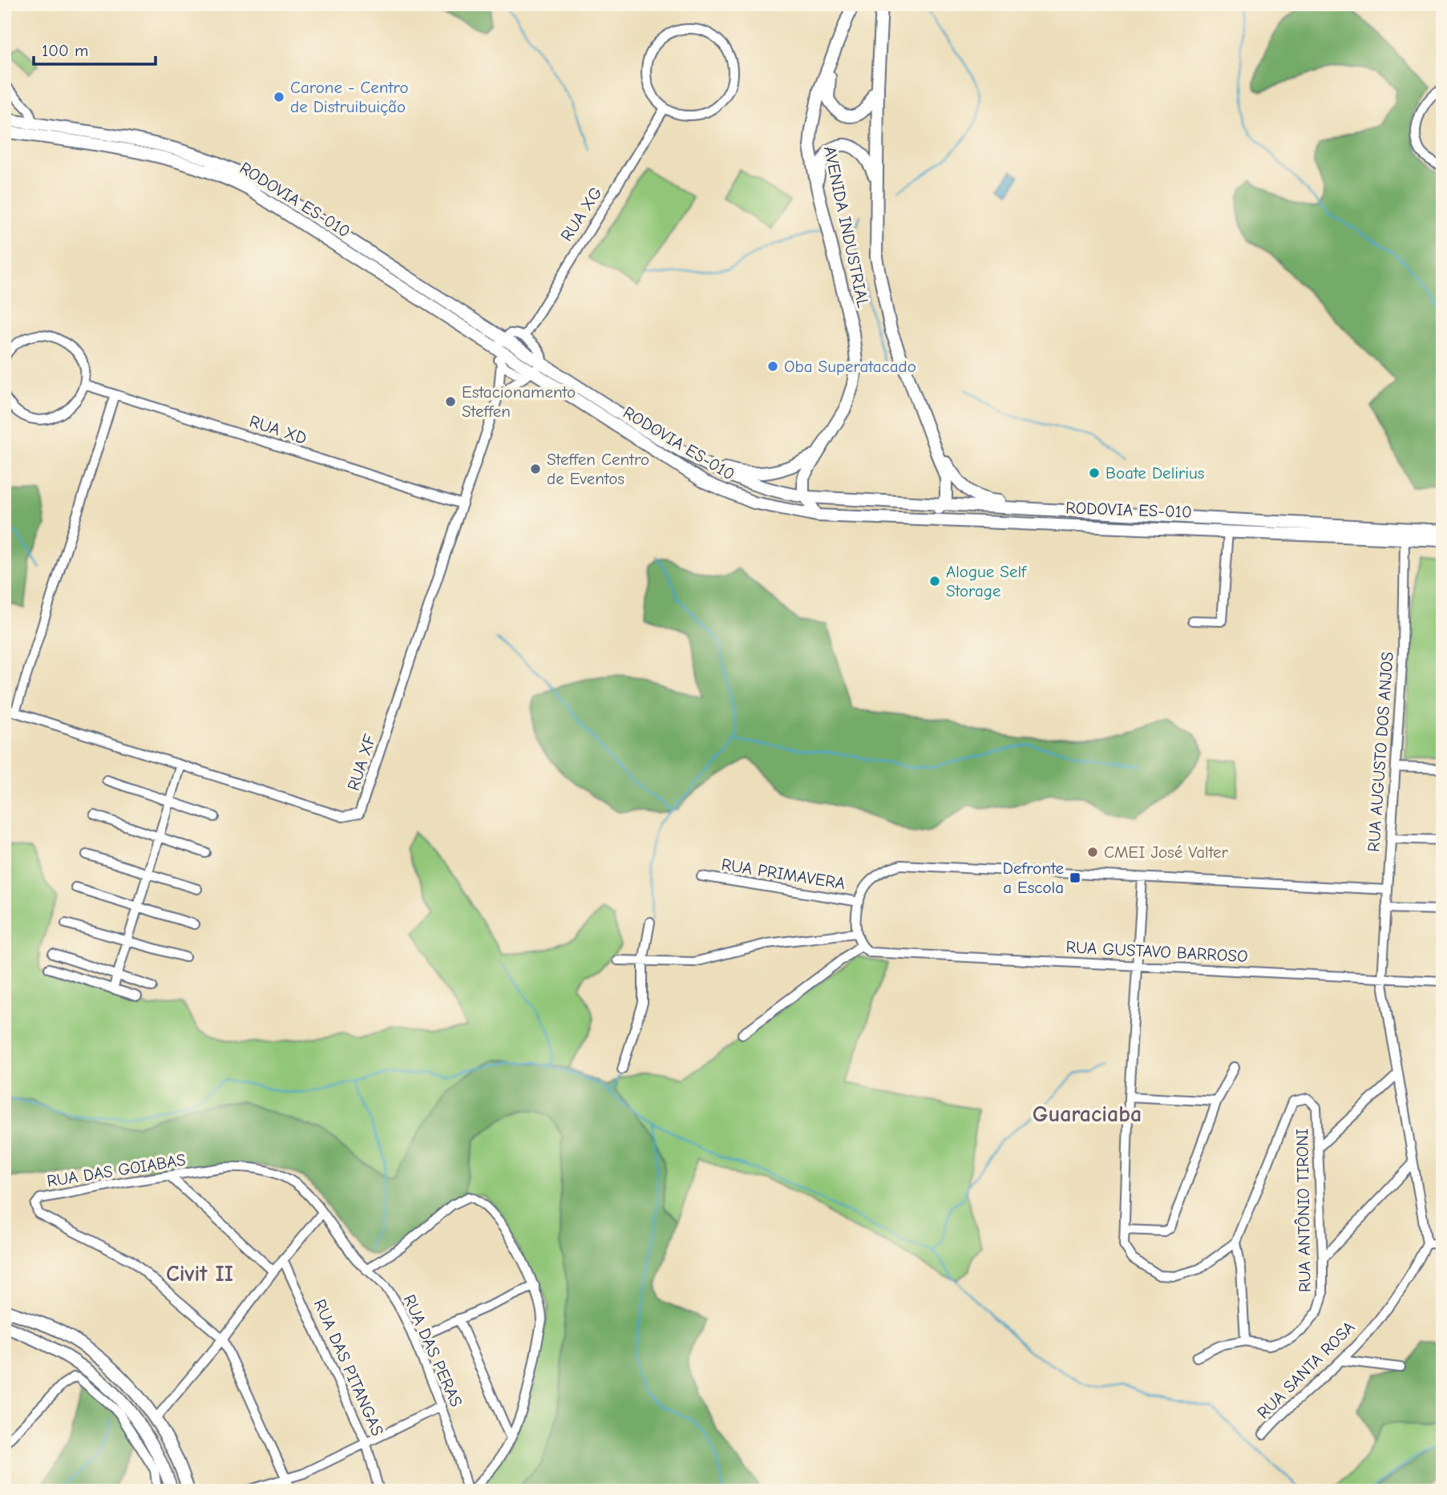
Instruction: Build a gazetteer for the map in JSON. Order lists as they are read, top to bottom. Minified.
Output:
{"streets":{"main road":["RODOVIA ES-010","AVENIDA INDUSTRIAL"],"street":["RUA XG","RUA XD","RUA AUGUSTO DOS ANJOS","RUA XF","RUA PRIMAVERA","RUA GUSTAVO BARROSO","RUA DAS GOIABAS","RUA ANTÔNIO TIRONI","RUA DAS PERAS","RUA DAS PITANGAS","RUA SANTA ROSA"]},"crossings":[["RODOVIA ES-010","AVENIDA INDUSTRIAL"],["RODOVIA ES-010","RUA AUGUSTO DOS ANJOS"],["RODOVIA ES-010","RUA XF"],["RUA XD","RUA XF"],["RUA AUGUSTO DOS ANJOS","RUA GUSTAVO BARROSO"],["RUA DAS GOIABAS","RUA DAS PERAS"]],"districts":["Guaraciaba","Civit II"],"places":{"other":["Carone - Centro de Distruibuição","Oba Superatacado","Estacionamento Steffen","Steffen Centro de Eventos","Boate Delirius","Alogue Self Storage","CMEI José Valter"],"transit":["Defronte a Escola"]},"scale_bar":"100 m"}
